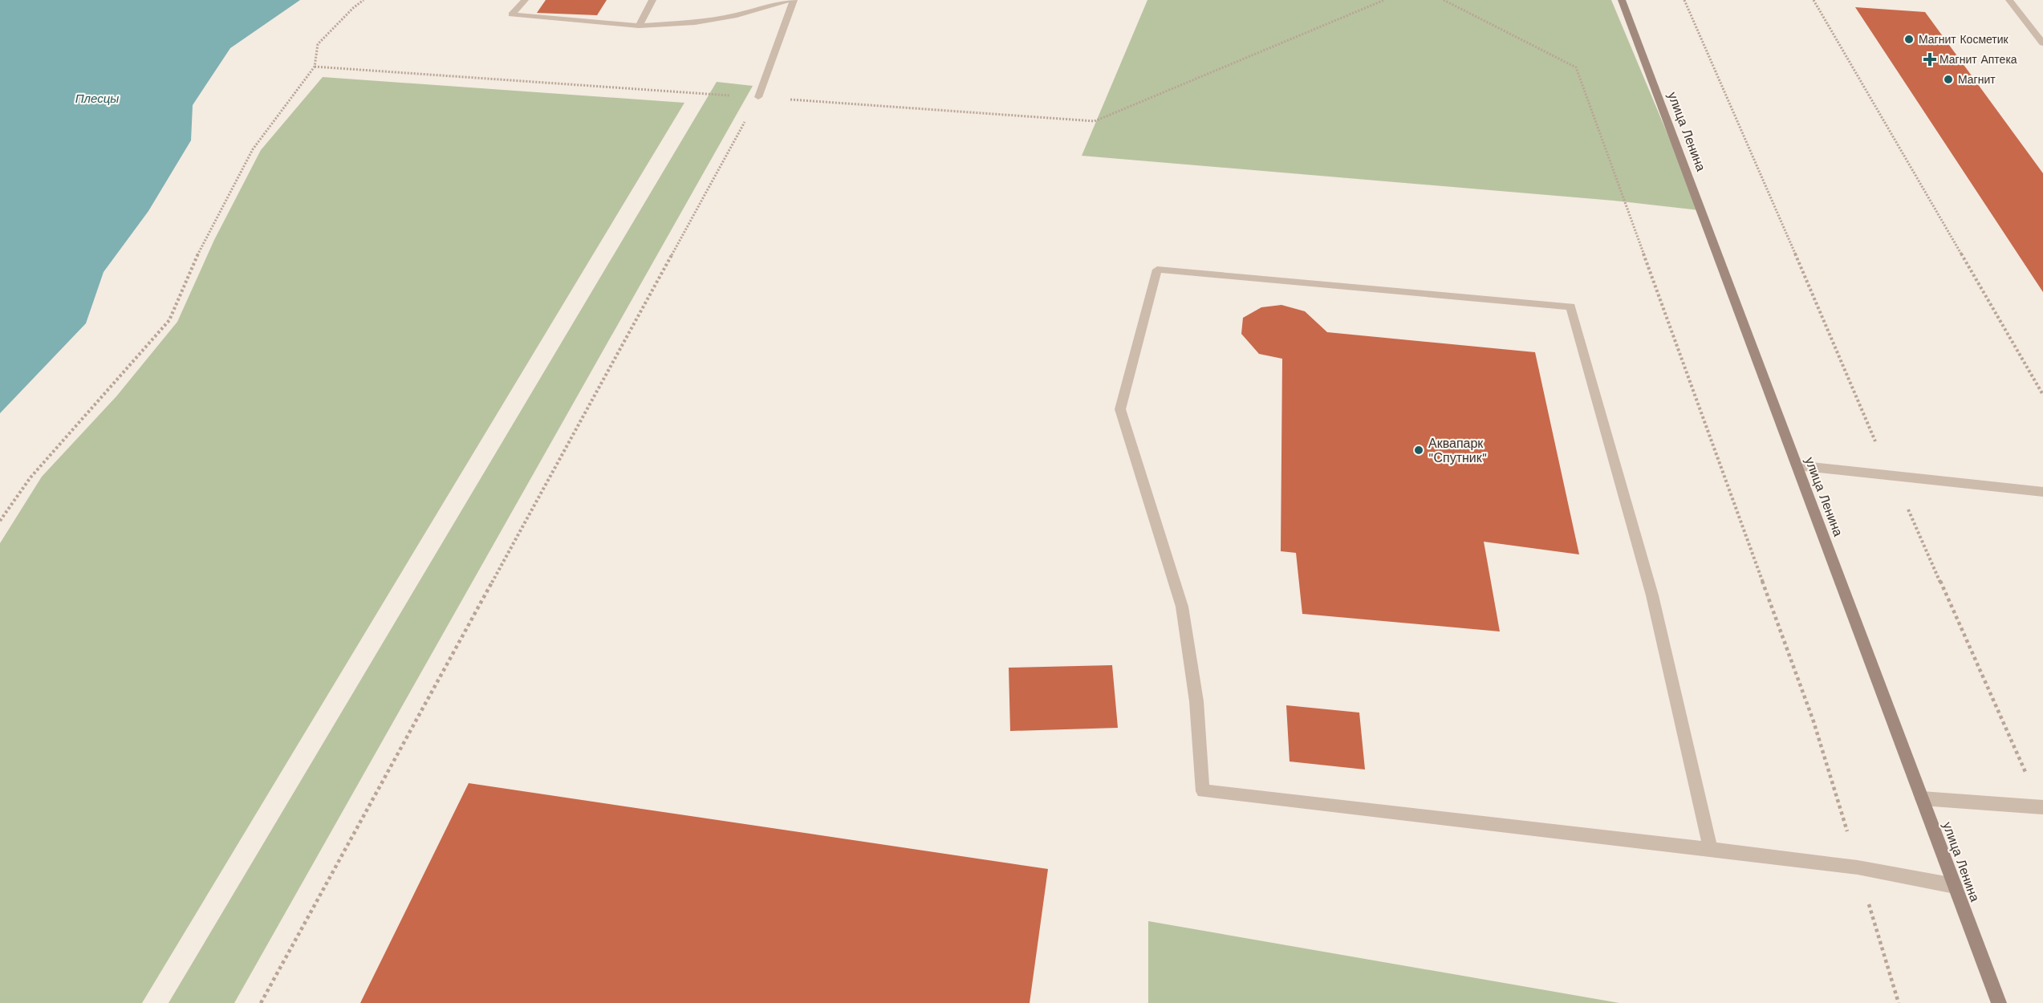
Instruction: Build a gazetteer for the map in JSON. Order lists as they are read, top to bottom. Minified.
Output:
{"streets":{"street":["улица Ленина"]},"water":["Плесцы"],"places":{"other":["Магнит Косметик","Магнит","Аквапарк \"Спутник\""],"health":["Магнит Аптека"]}}
